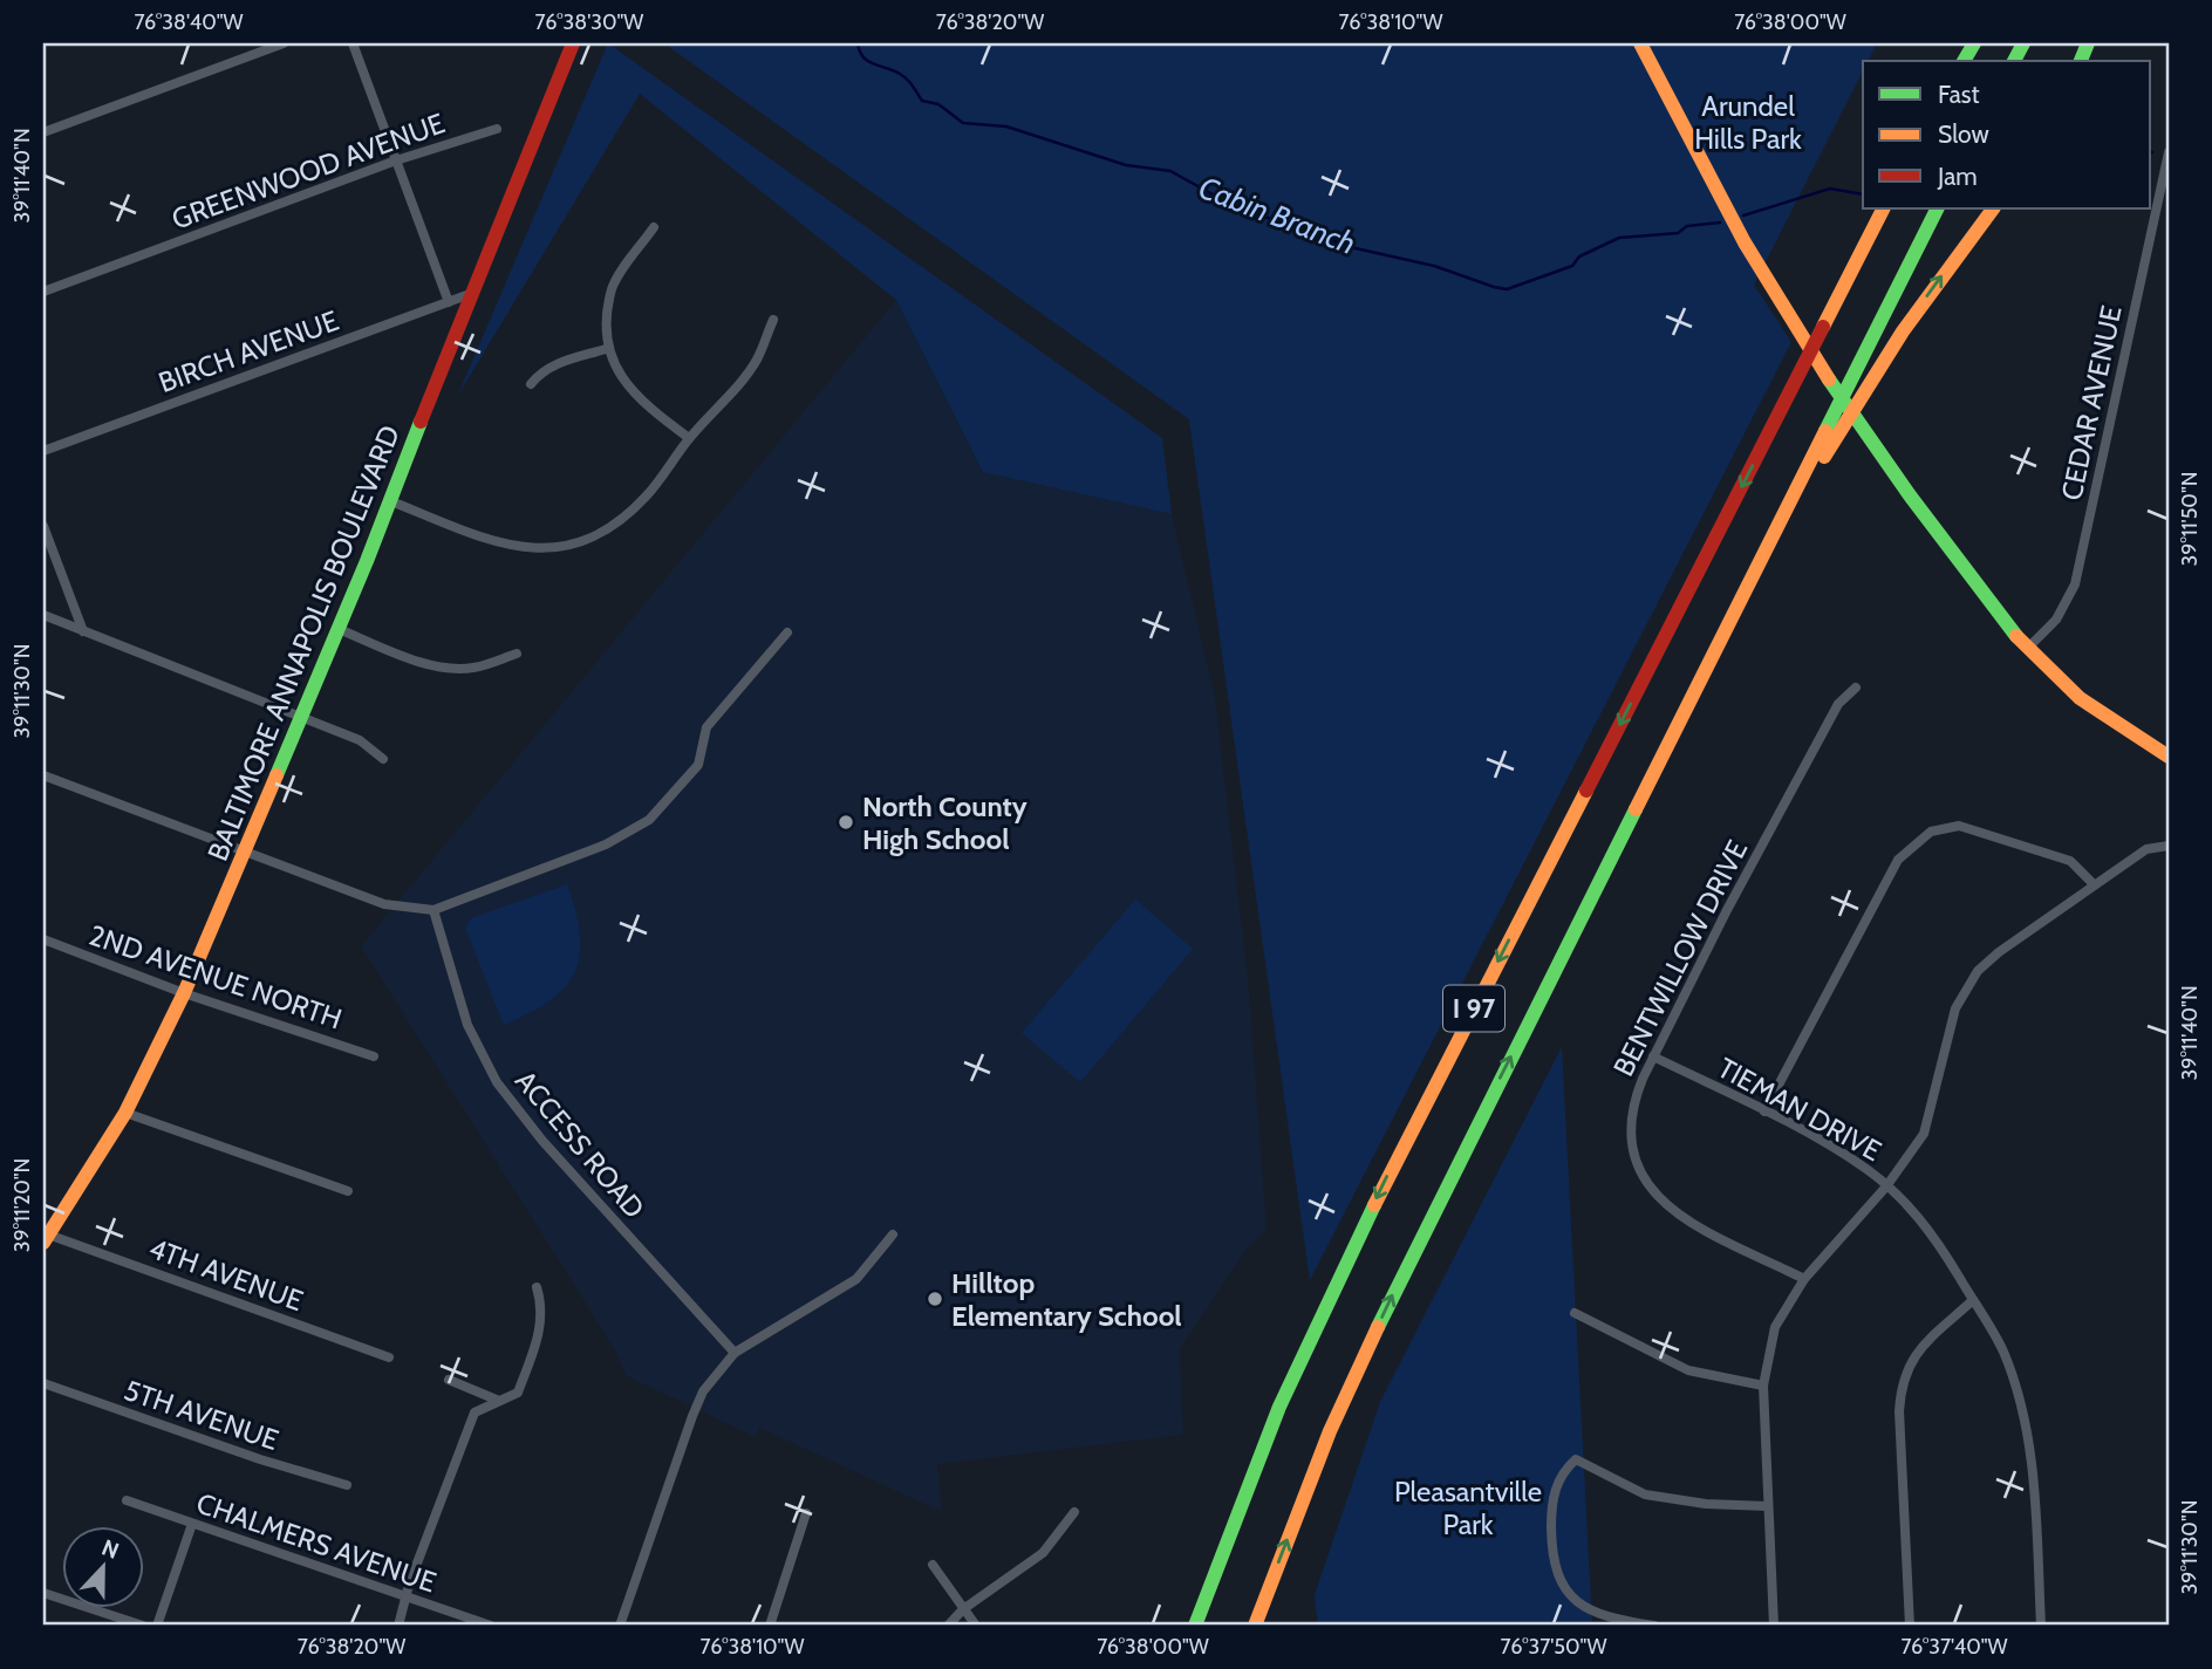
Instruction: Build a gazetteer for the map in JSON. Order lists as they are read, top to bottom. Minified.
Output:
{"streets":{"main road":["BALTIMORE ANNAPOLIS BOULEVARD","I 97"],"street":["GREENWOOD AVENUE","BIRCH AVENUE","CEDAR AVENUE","BENTWILLOW DRIVE","2ND AVENUE NORTH","TIEMAN DRIVE","ACCESS ROAD","4TH AVENUE","5TH AVENUE","CHALMERS AVENUE"]},"crossings":[["BIRCH AVENUE","BALTIMORE ANNAPOLIS BOULEVARD"],["BALTIMORE ANNAPOLIS BOULEVARD","2ND AVENUE NORTH"],["BALTIMORE ANNAPOLIS BOULEVARD","4TH AVENUE"],["BENTWILLOW DRIVE","TIEMAN DRIVE"]],"water":["Cabin Branch"],"parks":["Arundel Hills Park","Pleasantville Park"],"places":["North County High School","Hilltop Elementary School"],"legend":["Fast","Slow","Jam"],"north":"top","coordinates":["76°38'40\"W","76°38'30\"W","76°38'20\"W","76°38'10\"W","76°38'00\"W","39°11'40\"N","39°11'50\"N","39°11'30\"N","39°11'20\"N","76°37'50\"W","76°37'40\"W"]}
